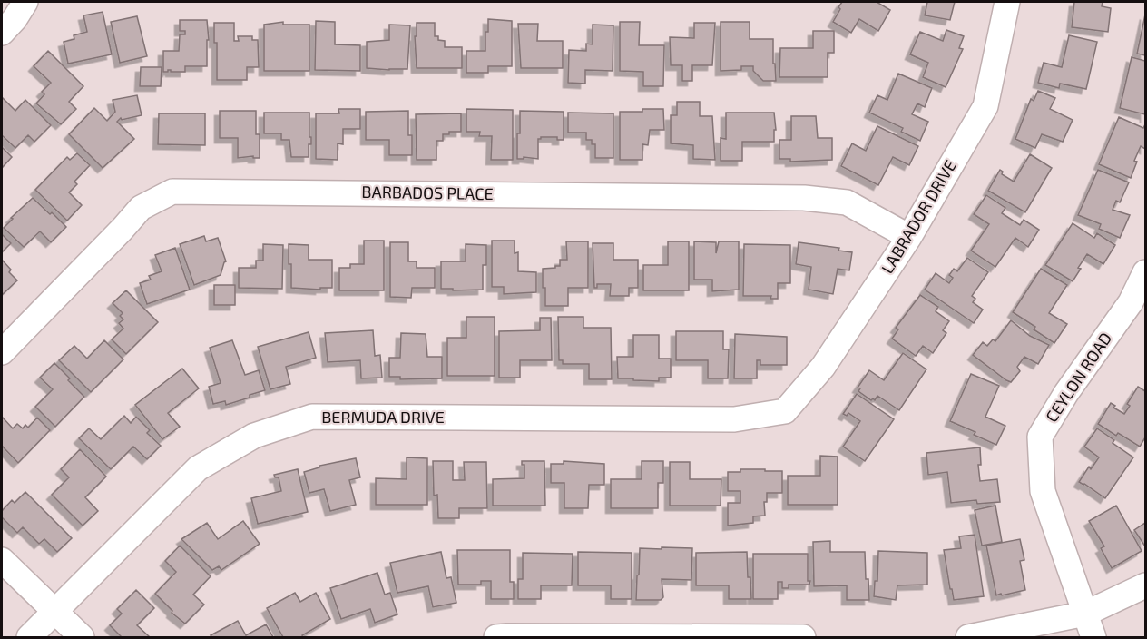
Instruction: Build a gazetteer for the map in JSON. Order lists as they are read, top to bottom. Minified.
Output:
{"streets":{"street":["BARBADOS PLACE","LABRADOR DRIVE","CEYLON ROAD","BERMUDA DRIVE"]},"crossings":[["BARBADOS PLACE","LABRADOR DRIVE"],["LABRADOR DRIVE","BERMUDA DRIVE"]]}
